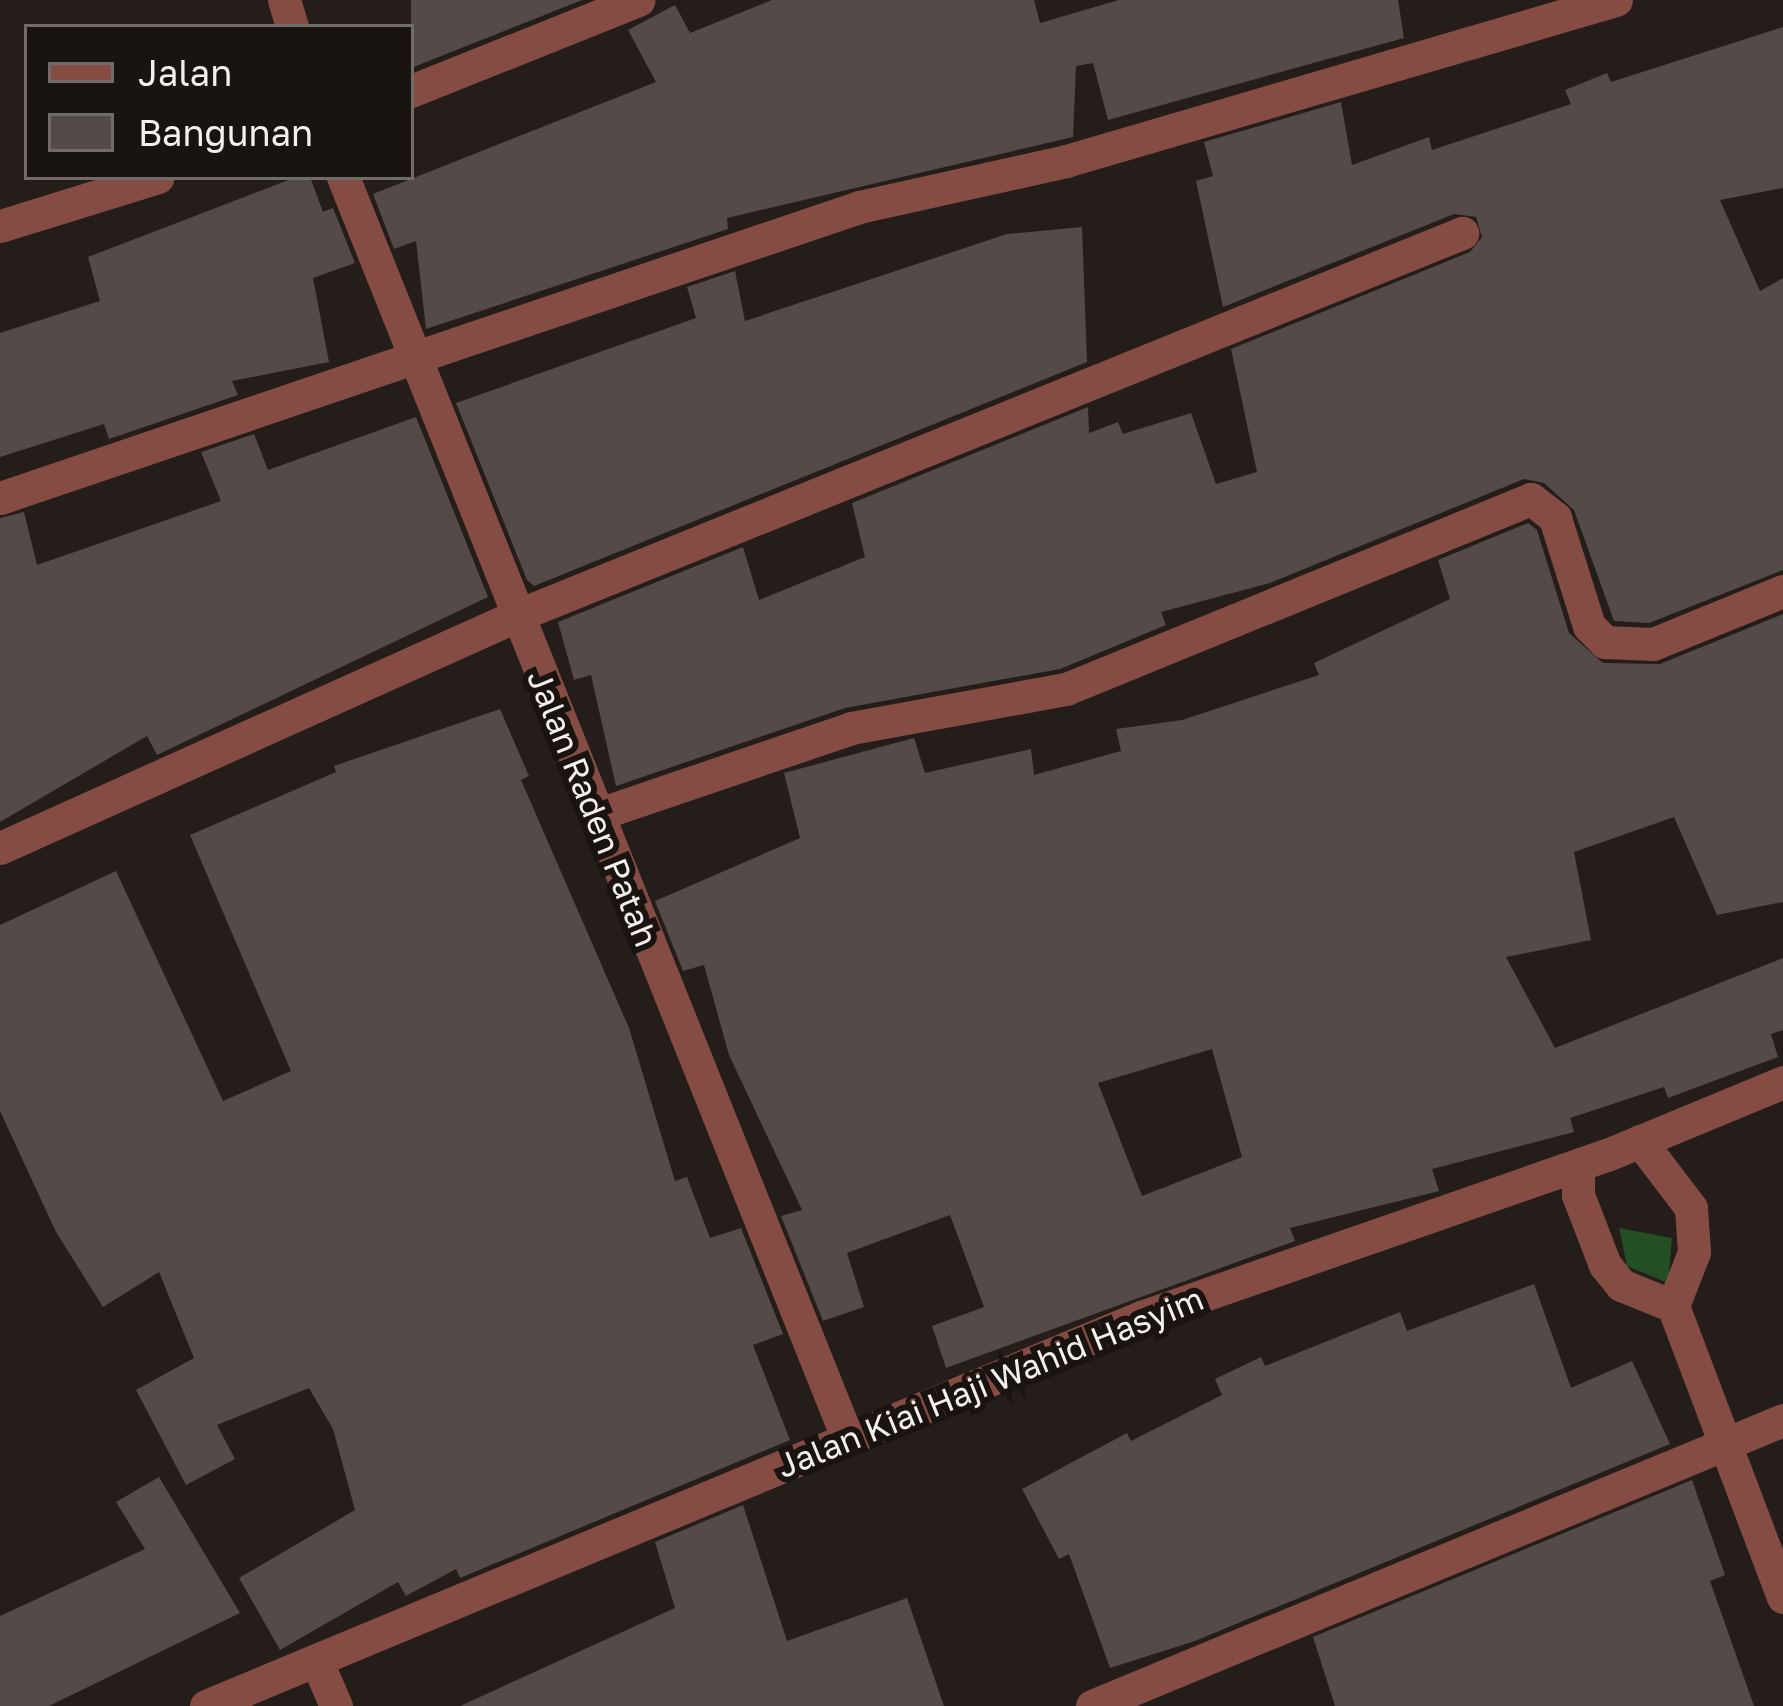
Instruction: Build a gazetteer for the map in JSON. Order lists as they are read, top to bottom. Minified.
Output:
{"streets":{"street":["Jalan Raden Patah","Jalan Kiai Haji Wahid Hasyim"]},"crossings":[["Jalan Raden Patah","Jalan Kiai Haji Wahid Hasyim"]],"legend":["Jalan","Bangunan"]}
